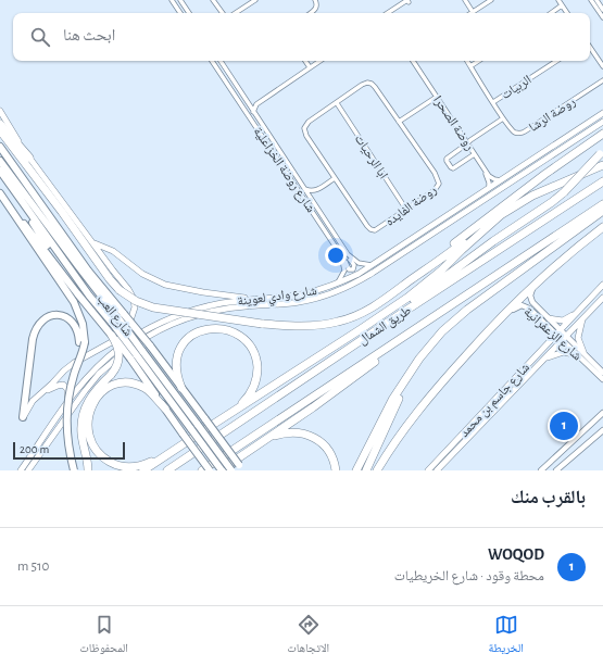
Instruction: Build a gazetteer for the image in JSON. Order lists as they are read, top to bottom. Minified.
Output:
{"streets":{"highway":["طريق الشمال"],"main road":["شارع وادي لعوينة","شارع العب","شارع جاسم بن محمد"],"street":["الربيات","روضة الرشا","روضة الصحرا","ابا الرحيات","شارع روضة الخزاعلية","روضة الفايده","شارع الزعفرانية"]},"crossings":[["الربيات","روضة الرشا"],["روضة الصحرا","شارع وادي لعوينة"],["ابا الرحيات","روضة الفايده"],["شارع روضة الخزاعلية","شارع وادي لعوينة"],["شارع الزعفرانية","شارع جاسم بن محمد"]],"scale_bar":"200 m","page":{"search":"ابحث هنا","pins":"1","scale":"200 m","heading":"بالقرب منك","list":[{"mark":"1","name":"WOQOD","note":"محطة وقود · شارع الخريطيات","value":"510 m"}],"nav":["الخريطة","الاتجاهات","المحفوظات"]}}
